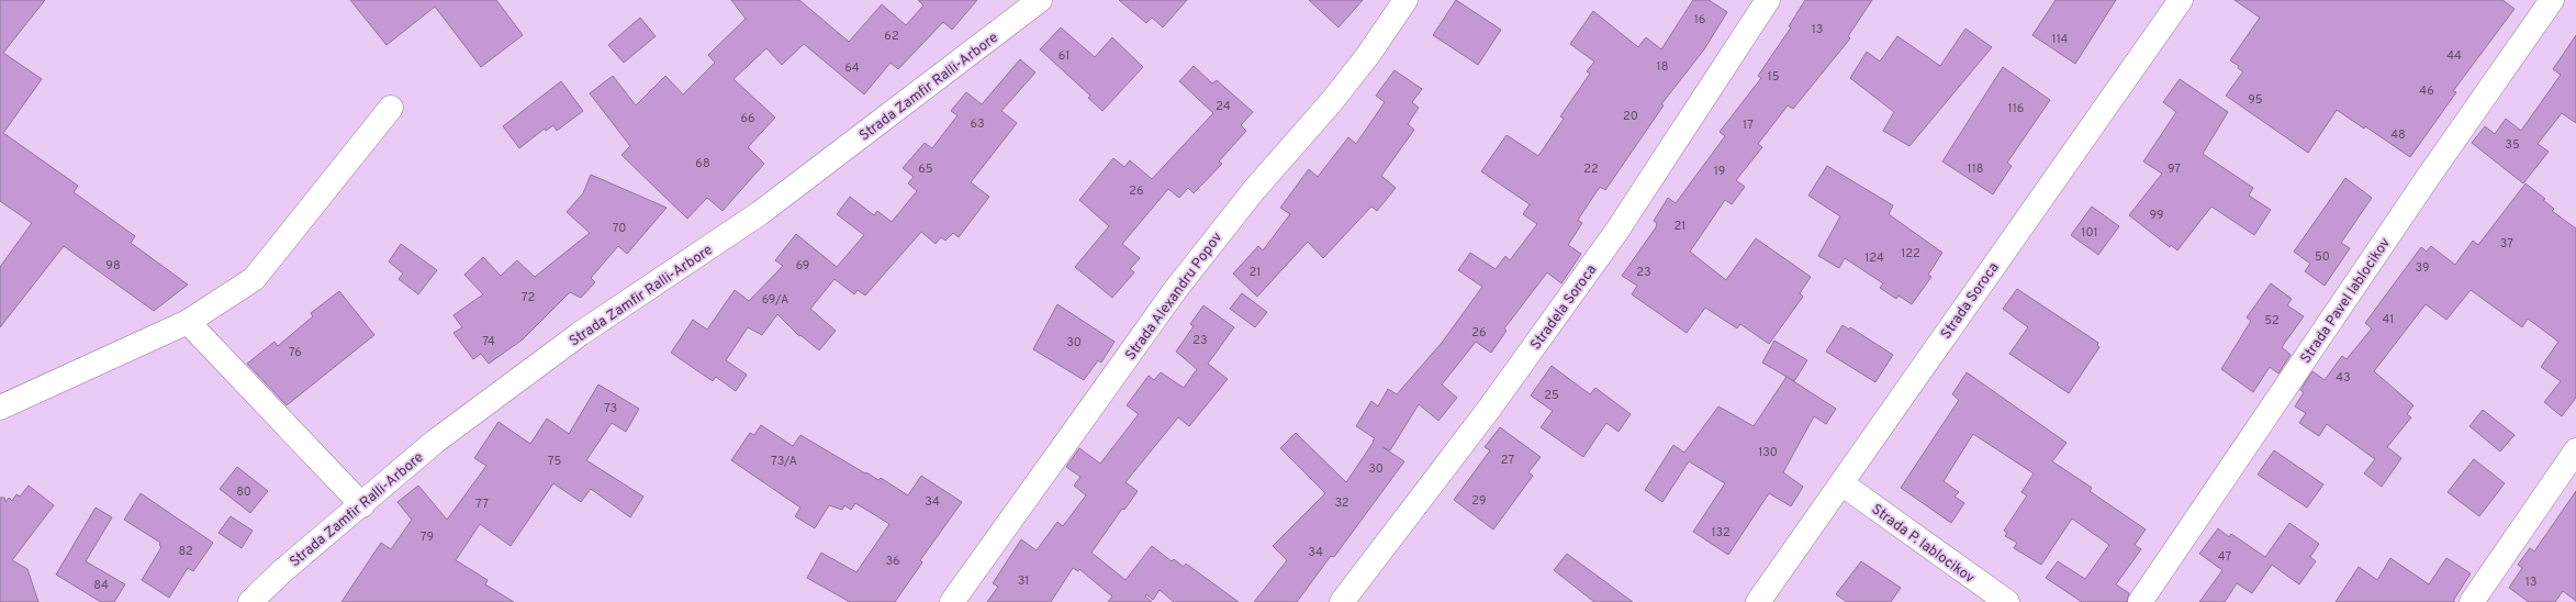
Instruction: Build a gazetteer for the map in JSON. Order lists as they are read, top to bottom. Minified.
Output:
{"streets":{"street":["Strada Zamfir Ralli-Arbore","Strada Alexandru Popov","Strada Soroca","Strada Pavel Iablocikov","Stradela Sorocа","Strada P. Iablocikov"]},"crossings":[["Strada Soroca","Strada P. Iablocikov"]],"house_numbers":["16","13","62","114","61","44","18","64","15","46","95","24","116","20","66","63","17","48","35","68","65","22","118","97","19","26","99","21","70","101","37","122","50","124","98","69","39","21","23","72","69/A","41","52","26","23","74","30","76","43","25","73","130","27","75","73/A","30","80","29","34","32","77","132","79","82","34","47","36","31","13","84"]}
